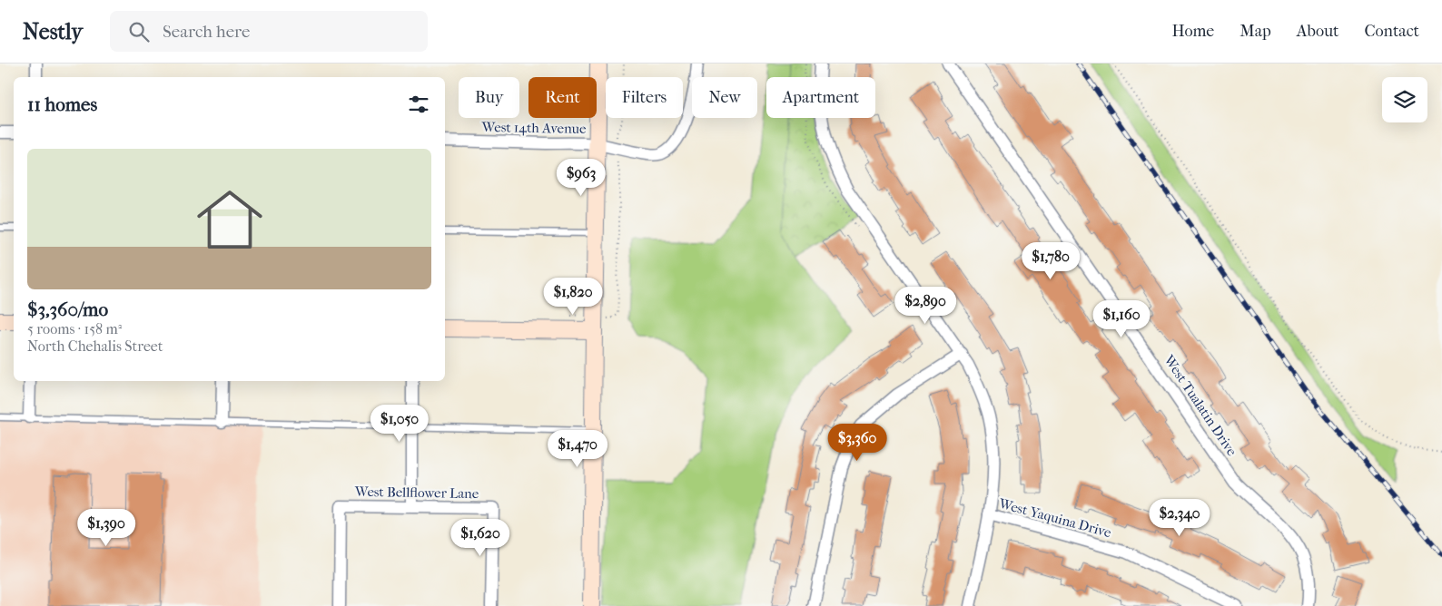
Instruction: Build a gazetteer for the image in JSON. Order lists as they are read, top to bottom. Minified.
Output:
{"streets":{"street":["West 14th Avenue","West Tualatin Drive","West Bellflower Lane","West Yaquina Drive"]},"page":{"header":"Nestly","search":"Search here","nav":["Home","Map","About","Contact"],"chip":["Buy","Rent","Filters","New","Apartment"],"heading":"11 homes","list":[{"name":"$3,360/mo","note":"5 rooms · 158 m² · North Chehalis Street"}],"price":["$963","$1,780","$1,820","$2,890","$1,160","$1,050","$3,360","$1,470","$2,340","$1,390","$1,620"]}}
